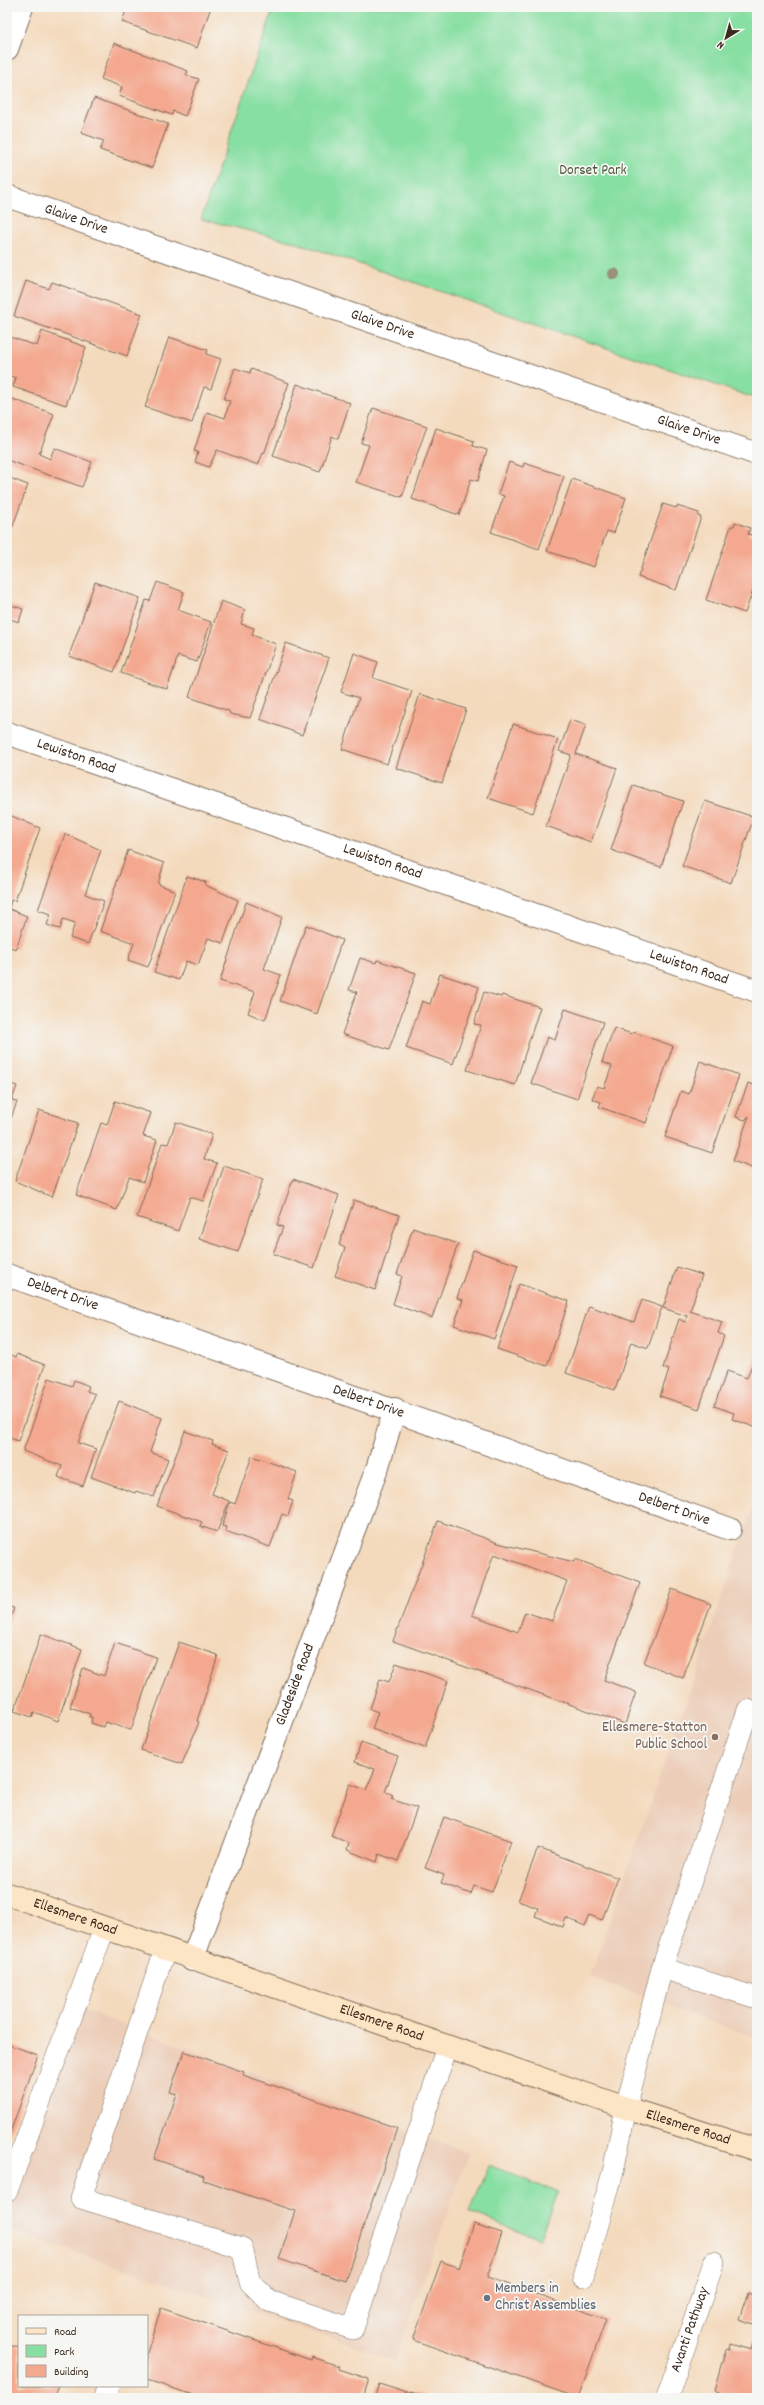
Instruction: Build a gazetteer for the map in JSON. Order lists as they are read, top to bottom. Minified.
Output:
{"streets":{"main road":["Ellesmere Road"],"street":["Glaive Drive","Lewiston Road","Delbert Drive","Gladeside Road"],"lane":["Avanti Pathway"]},"crossings":[["Delbert Drive","Gladeside Road"],["Gladeside Road","Ellesmere Road"]],"parks":["Dorset Park"],"places":["Ellesmere-Statton Public School","Members in Christ Assemblies"],"legend":["Road","Park","Building"],"north":"bottom left"}
